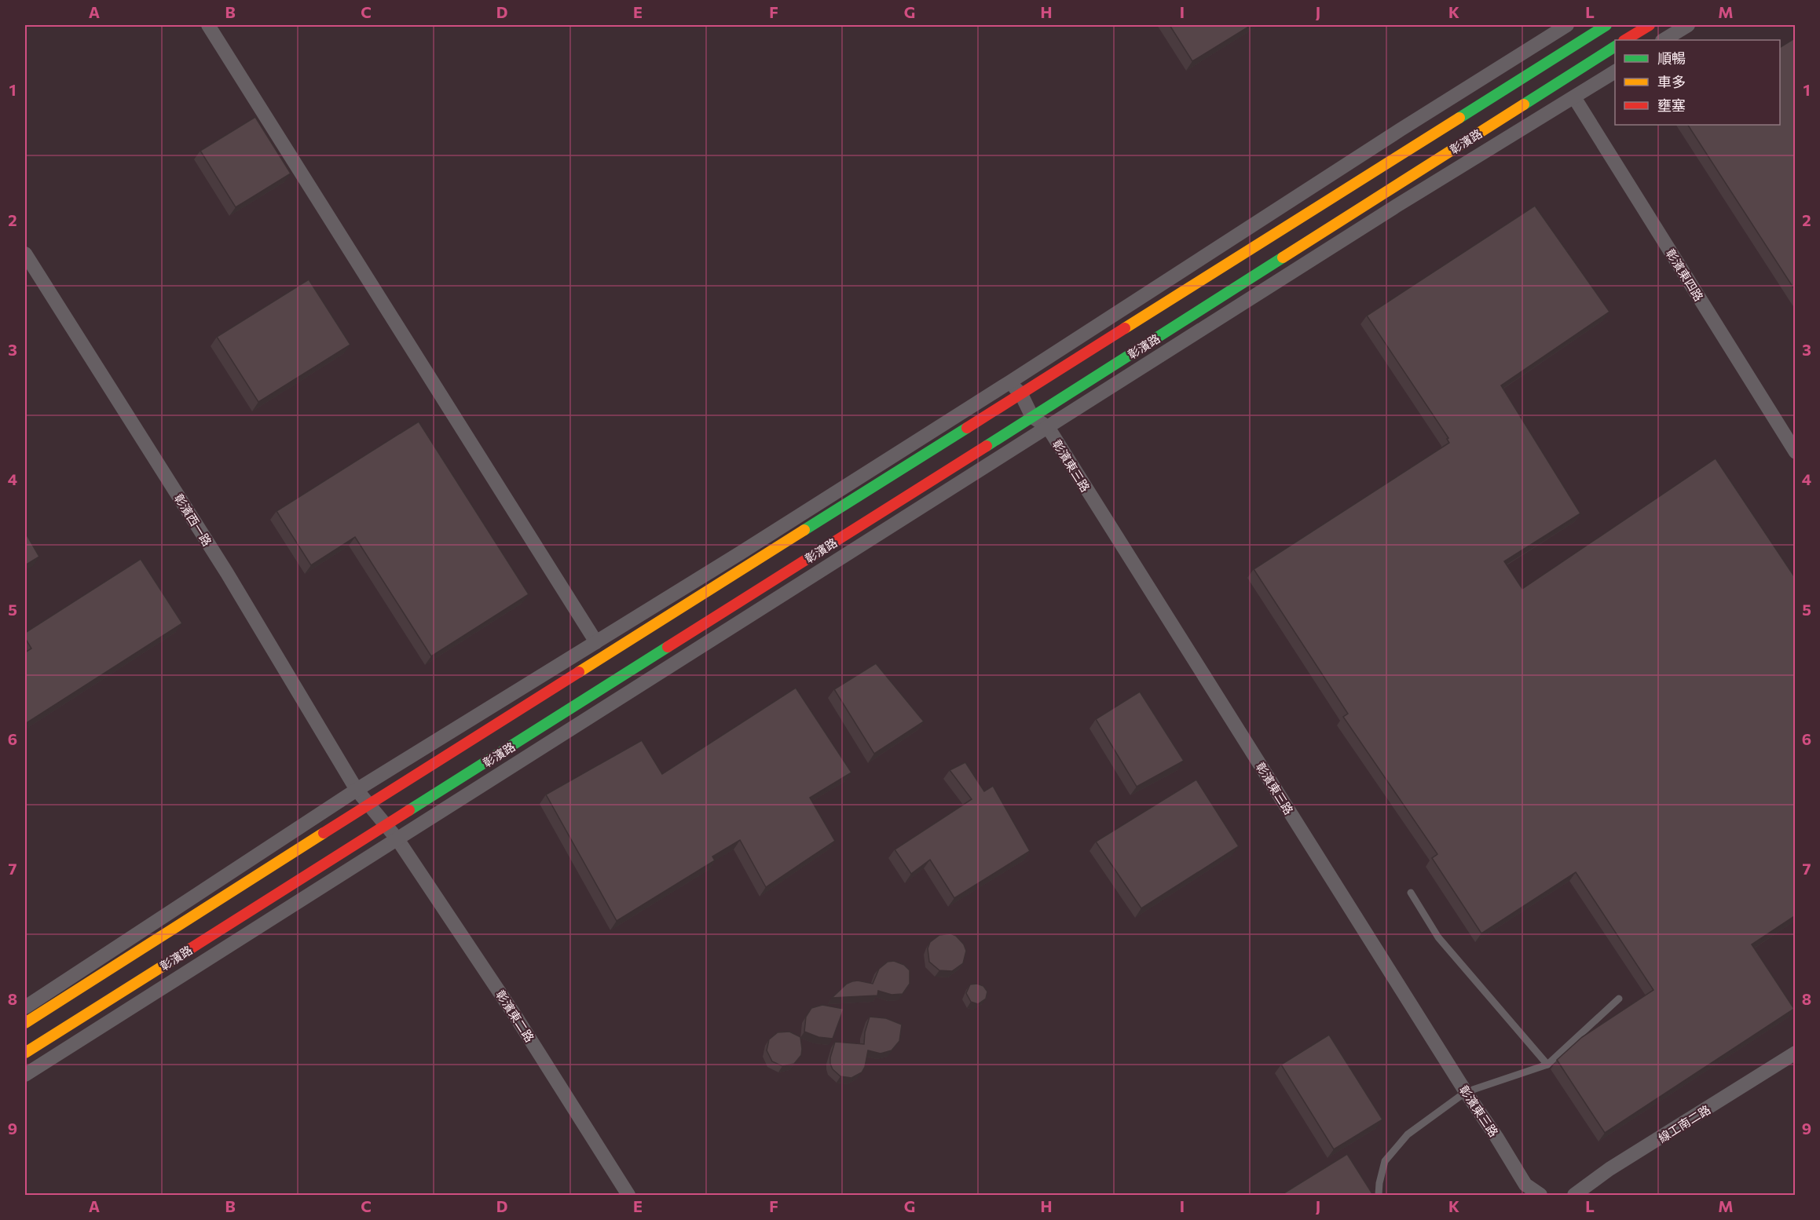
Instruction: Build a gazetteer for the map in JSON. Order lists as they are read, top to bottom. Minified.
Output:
{"streets":{"street":["彰濱路","彰濱東四路","彰濱東三路","彰濱西一路","彰濱東二路","線工南二路"]},"crossings":[["彰濱路","彰濱東四路"],["彰濱路","彰濱東三路"],["彰濱路","彰濱西一路"],["彰濱路","彰濱東二路"],["彰濱西一路","彰濱東二路"]],"legend":["順暢","車多","壅塞"],"grid":{"columns":["A","B","C","D","E","F","G","H","I","J","K","L","M"],"rows":["1","2","3","4","5","6","7","8","9"]}}
